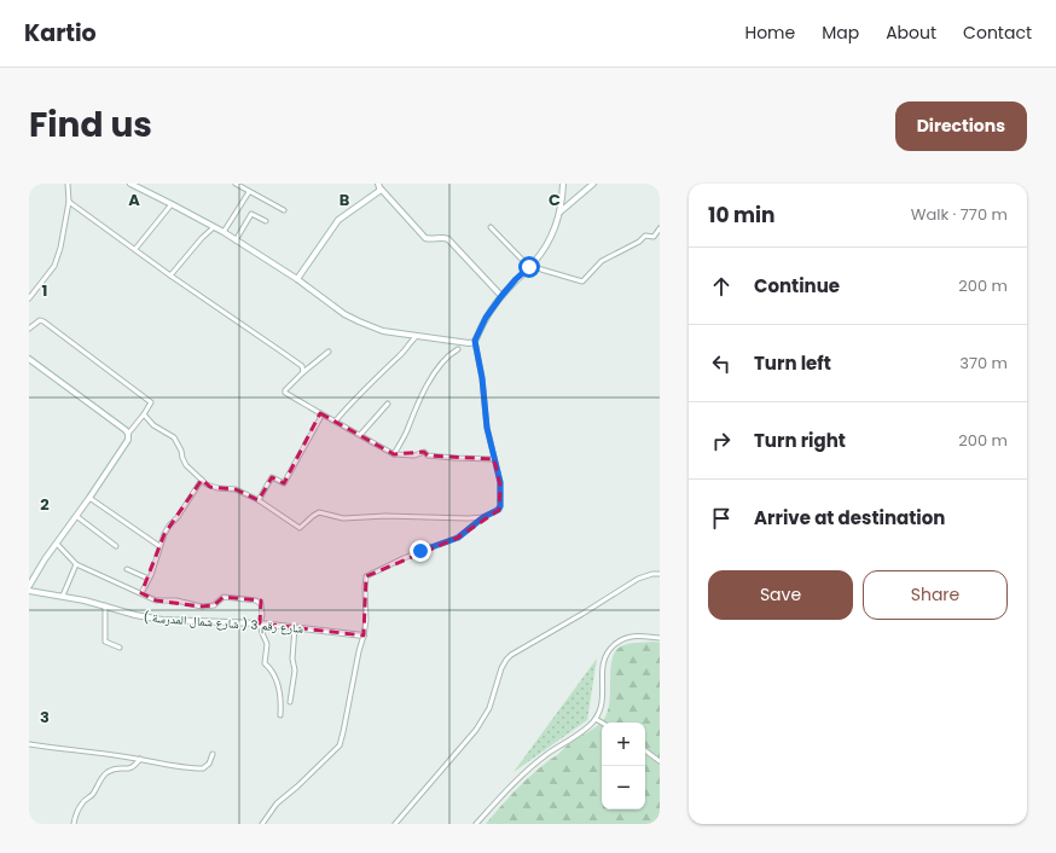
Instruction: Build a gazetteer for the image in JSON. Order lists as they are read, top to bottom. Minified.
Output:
{"streets":{"street":["شارع رقم 3 ( شارع شمال المدرسة )"]},"page":{"header":"Kartio","nav":["Home","Map","About","Contact"],"title":"Find us","buttons":["Directions",["Save","Share"]],"heading":["10 min","Walk · 770 m"],"list":[["Continue","200 m"],["Turn left","370 m"],["Turn right","200 m"],"Arrive at destination"],"map_buttons":["+","−"]},"grid":{"columns":["A","B","C"],"rows":["1","2","3"]}}
